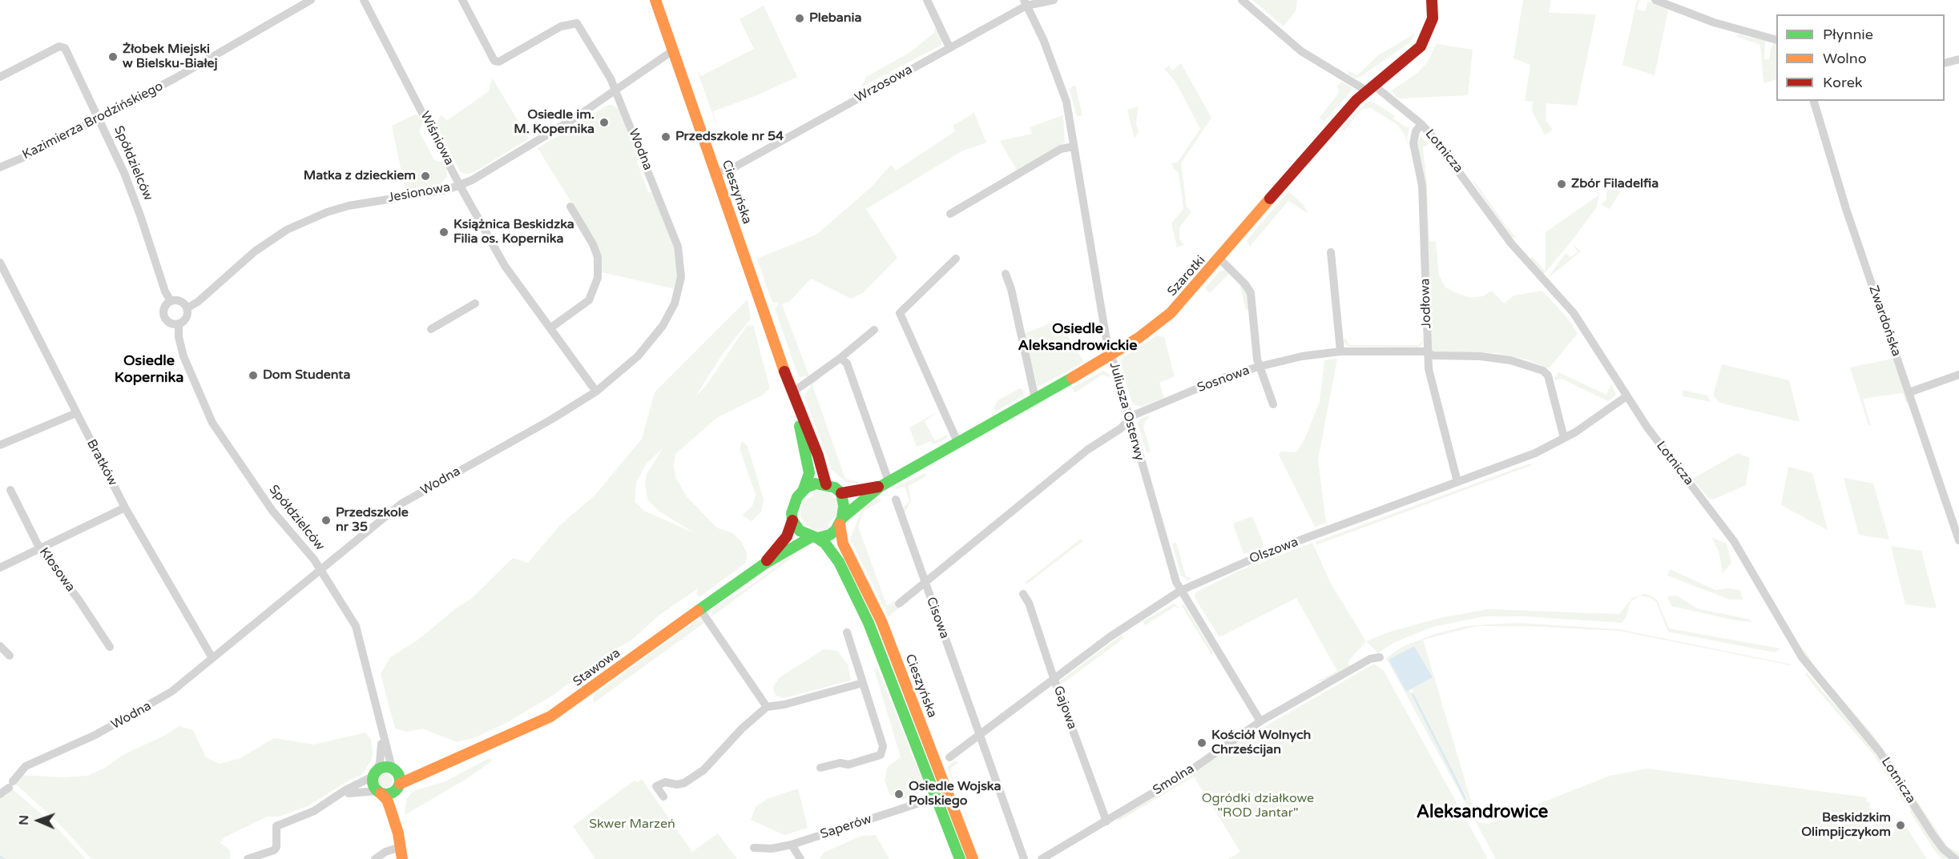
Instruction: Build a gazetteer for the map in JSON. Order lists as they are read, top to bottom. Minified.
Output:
{"streets":{"street":["Wrzosowa","Kazimierza Brodzińskiego","Wiśniowa","Wodna","Lotnicza","Spółdzielców","Cieszyńska","Jesionowa","Szarotki","Jodłowa","Zwardońska","Sosnowa","Juliusza Osterwy","Bratków","Olszowa","Kłosowa","Cisowa","Stawowa","Gajowa","Smolna","Saperów"]},"crossings":[["Wrzosowa","Cieszyńska"],["Wrzosowa","Juliusza Osterwy"],["Kazimierza Brodzińskiego","Spółdzielców"],["Wiśniowa","Wodna"],["Wiśniowa","Jesionowa"],["Wodna","Spółdzielców"],["Wodna","Jesionowa"],["Wodna","Bratków"],["Lotnicza","Szarotki"],["Lotnicza","Jodłowa"],["Lotnicza","Olszowa"],["Spółdzielców","Jesionowa"],["Spółdzielców","Stawowa"],["Cieszyńska","Jesionowa"],["Cieszyńska","Szarotki"],["Cieszyńska","Stawowa"],["Cieszyńska","Saperów"],["Szarotki","Juliusza Osterwy"],["Szarotki","Stawowa"],["Jodłowa","Sosnowa"],["Jodłowa","Olszowa"],["Sosnowa","Juliusza Osterwy"],["Sosnowa","Olszowa"],["Sosnowa","Cisowa"],["Juliusza Osterwy","Olszowa"],["Juliusza Osterwy","Smolna"],["Olszowa","Cisowa"],["Olszowa","Gajowa"],["Gajowa","Smolna"]],"districts":["Osiedle Aleksandrowickie","Osiedle Kopernika","Aleksandrowice"],"parks":["Ogródki działkowe \"ROD Jantar\"","Skwer Marzeń"],"places":["Plebania","Żłobek Miejski w Bielsku-Białej","Osiedle im. M. Kopernika","Przedszkole nr 54","Matka z dzieckiem","Zbór Filadelfia","Książnica Beskidzka Filia os. Kopernika","Dom Studenta","Przedszkole nr 35","Kościół Wolnych Chrześcijan","Osiedle Wojska Polskiego","Beskidzkim Olimpijczykom"],"legend":["Płynnie","Wolno","Korek"],"north":"left"}
